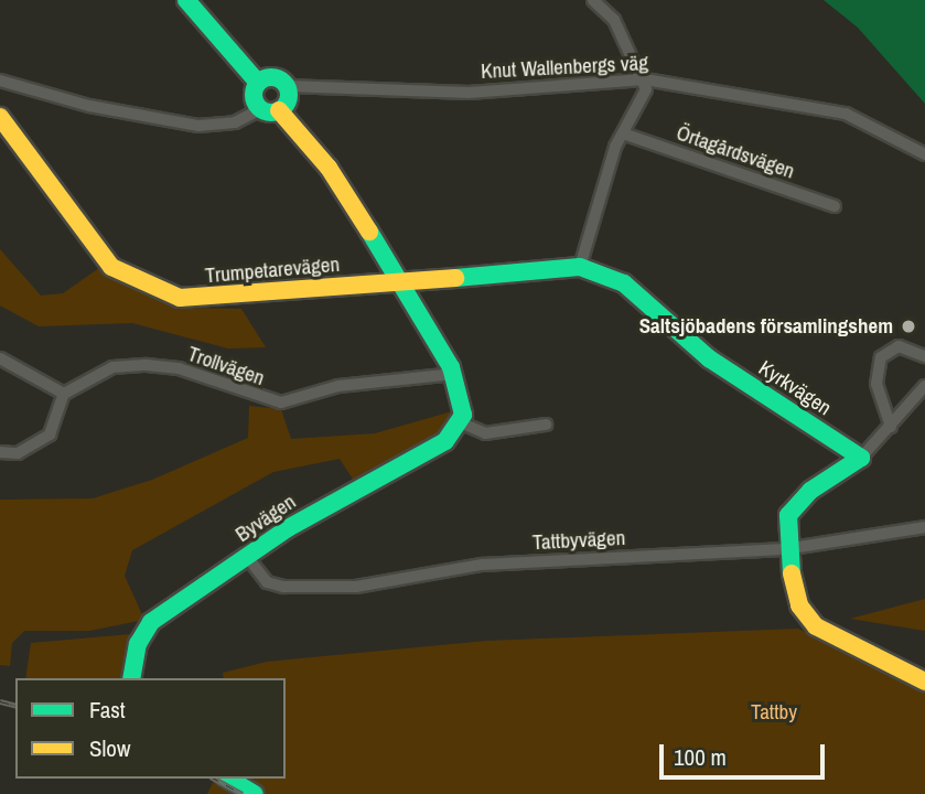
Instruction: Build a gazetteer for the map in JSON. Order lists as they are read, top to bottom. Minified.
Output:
{"streets":{"street":["Knut Wallenbergs väg","Örtagårdsvägen","Trumpetarevägen","Trollvägen","Kyrkvägen","Byvägen","Tattbyvägen"]},"crossings":[["Trumpetarevägen","Kyrkvägen"],["Byvägen","Tattbyvägen"]],"parks":["Tattby"],"places":["Saltsjöbadens församlingshem"],"legend":["Fast","Slow"],"scale_bar":"100 m"}
